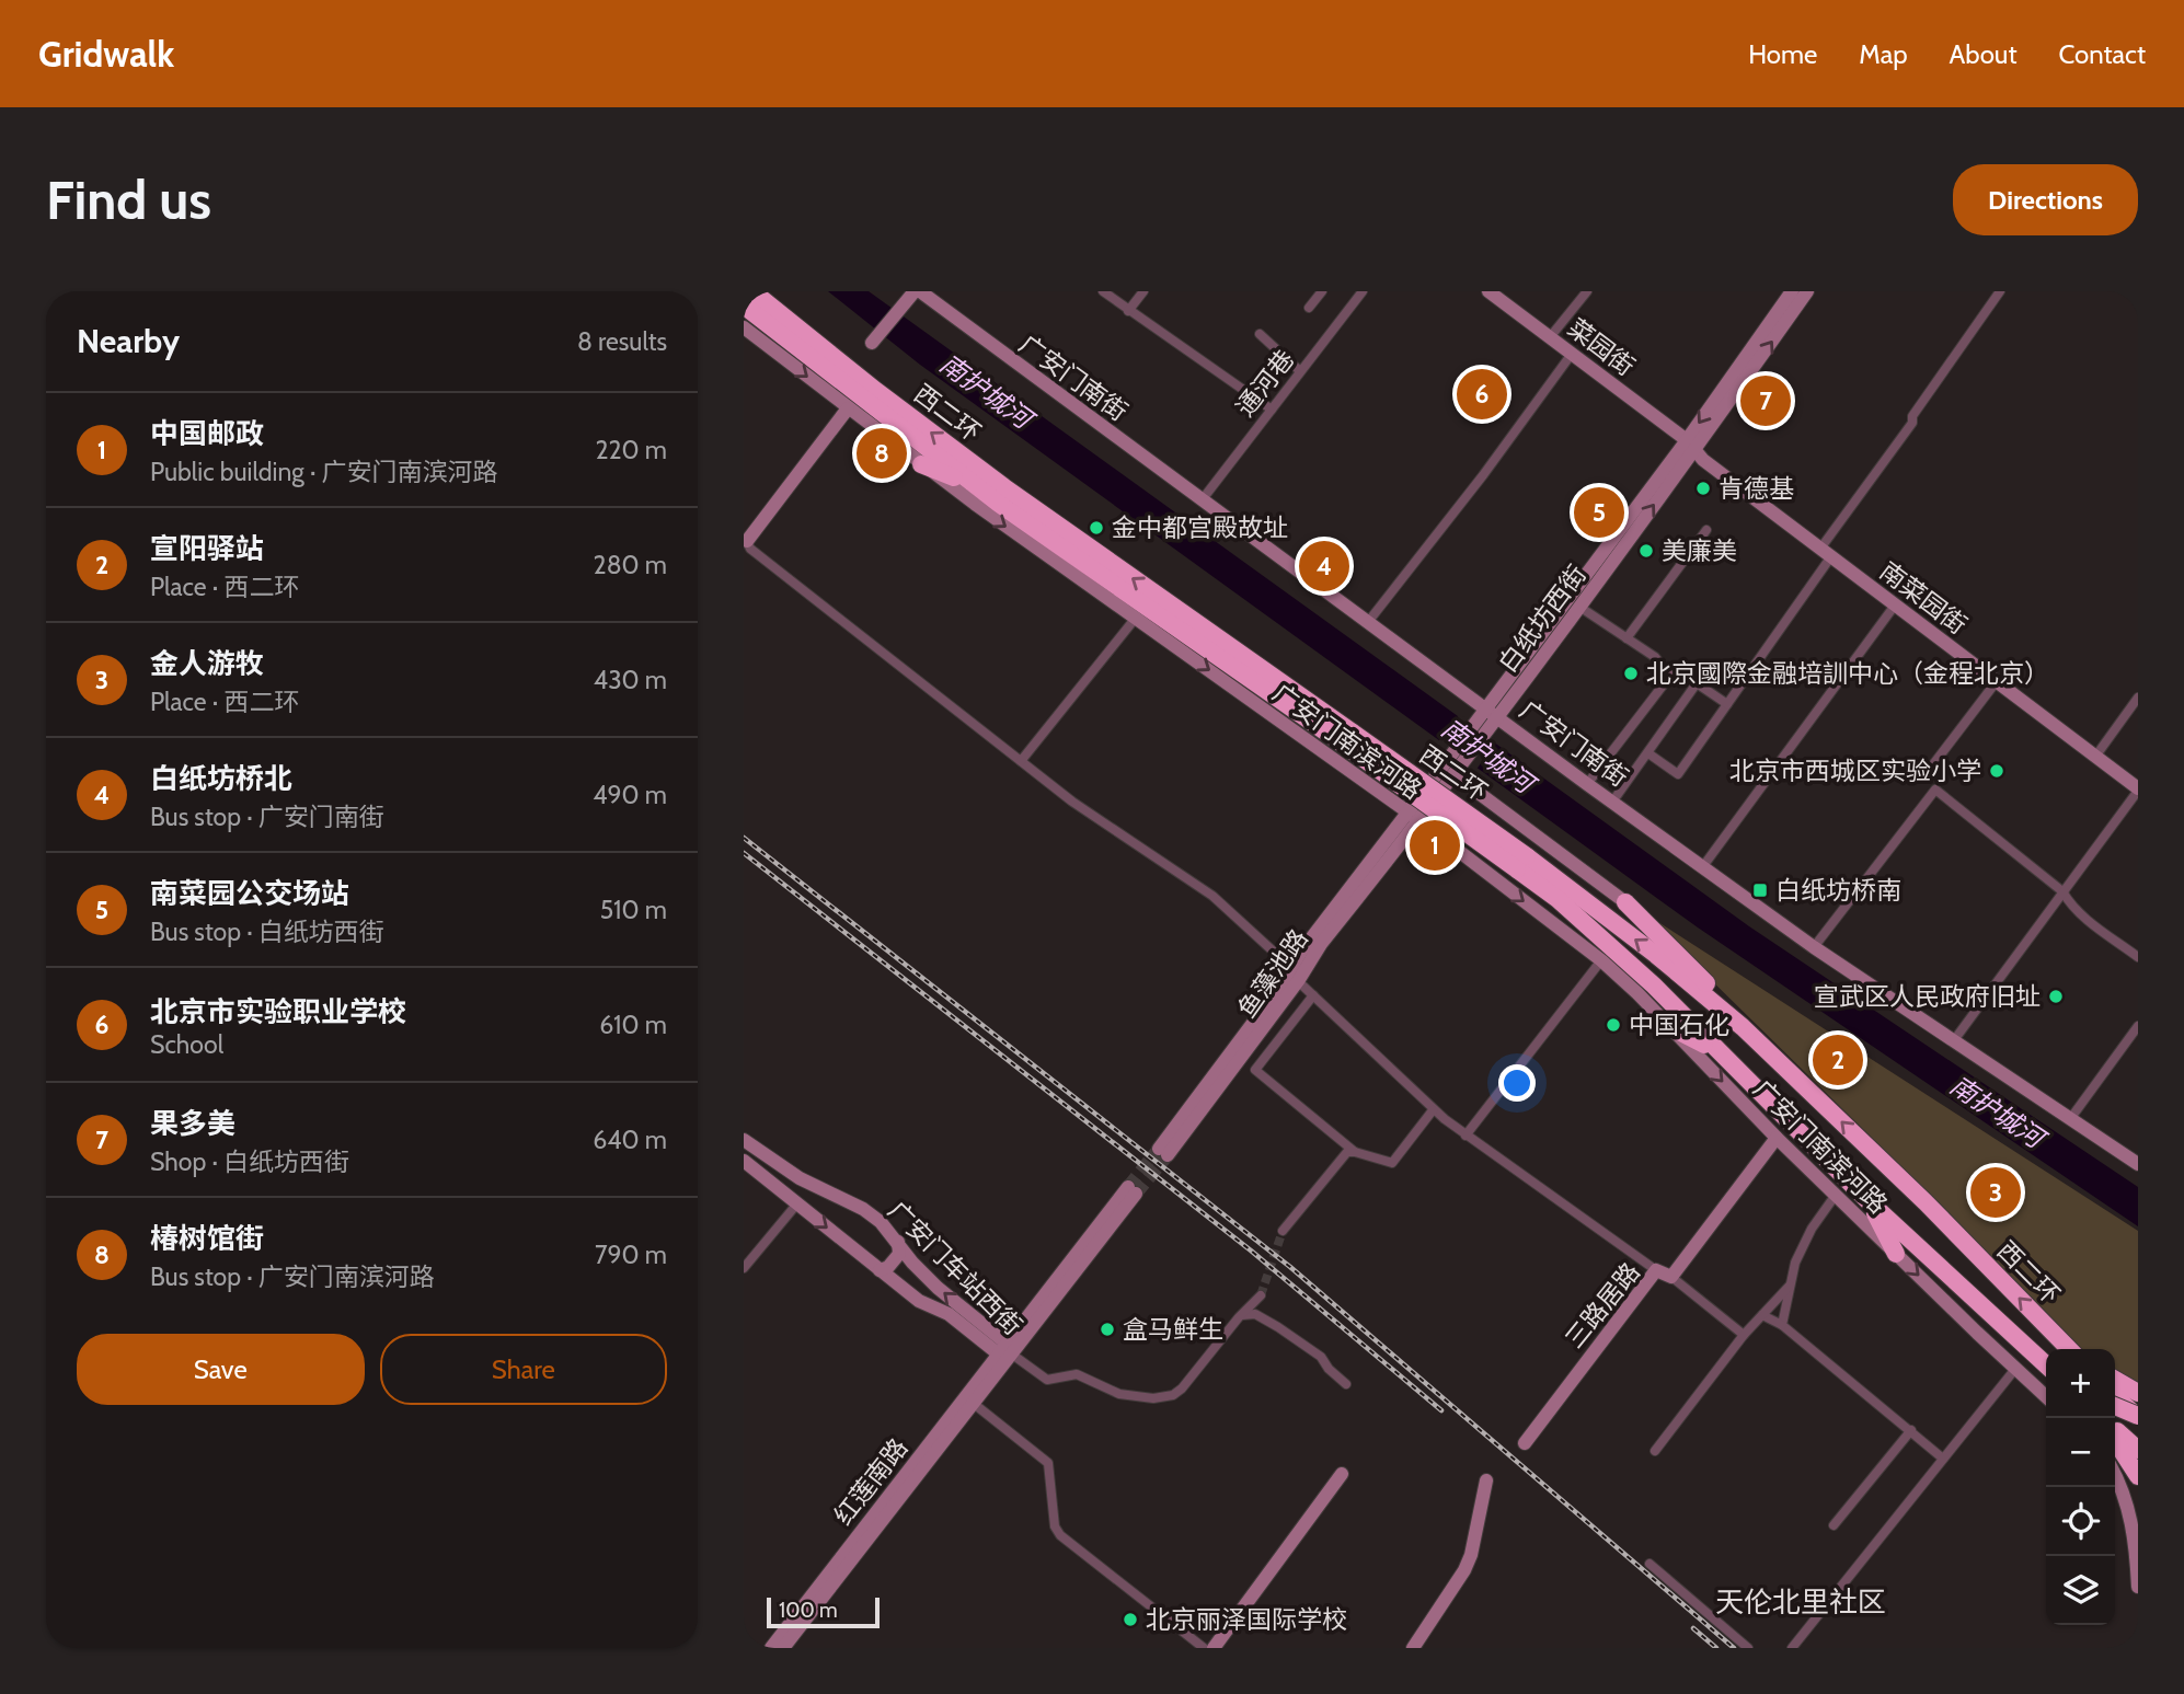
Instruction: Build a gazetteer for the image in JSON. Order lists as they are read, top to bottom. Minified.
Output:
{"streets":{"highway":["西二环"],"street":["菜园街","广安门南街","通河巷","南菜园街","白纸坊西街","广安门南滨河路","鱼藻池路","广安门车站西街","三路居路","红莲南路"]},"crossings":[["菜园街","南菜园街"],["菜园街","白纸坊西街"],["广安门南街","通河巷"],["广安门南街","白纸坊西街"],["南菜园街","白纸坊西街"],["白纸坊西街","广安门南滨河路"],["广安门南滨河路","鱼藻池路"],["广安门南滨河路","三路居路"],["广安门车站西街","红莲南路"]],"one_way":["广安门南滨河路"],"districts":["天伦北里社区"],"water":["南护城河"],"places":{"other":["肯德基","金中都宫殿故址","美廉美","北京國際金融培訓中心（金程北京）","北京市西城区实验小学","宣武区人民政府旧址","中国石化","盒马鲜生","北京丽泽国际学校"],"transit":["白纸坊桥南"]},"scale_bar":"100 m","page":{"header":"Gridwalk","nav":["Home","Map","About","Contact"],"buttons":["Directions",["Save","Share"]],"title":"Find us","heading":["Nearby","8 results"],"pins":["6","7","8","5","4","1","2","3"],"list":[{"mark":"1","name":"中国邮政","note":"Public building · 广安门南滨河路","value":"220 m"},{"mark":"2","name":"宣阳驿站","note":"Place · 西二环","value":"280 m"},{"mark":"3","name":"金人游牧","note":"Place · 西二环","value":"430 m"},{"mark":"4","name":"白纸坊桥北","note":"Bus stop · 广安门南街","value":"490 m"},{"mark":"5","name":"南菜园公交场站","note":"Bus stop · 白纸坊西街","value":"510 m"},{"mark":"6","name":"北京市实验职业学校","note":"School","value":"610 m"},{"mark":"7","name":"果多美","note":"Shop · 白纸坊西街","value":"640 m"},{"mark":"8","name":"椿树馆街","note":"Bus stop · 广安门南滨河路","value":"790 m"}],"map_buttons":["+","−"],"scale":"100 m"}}
